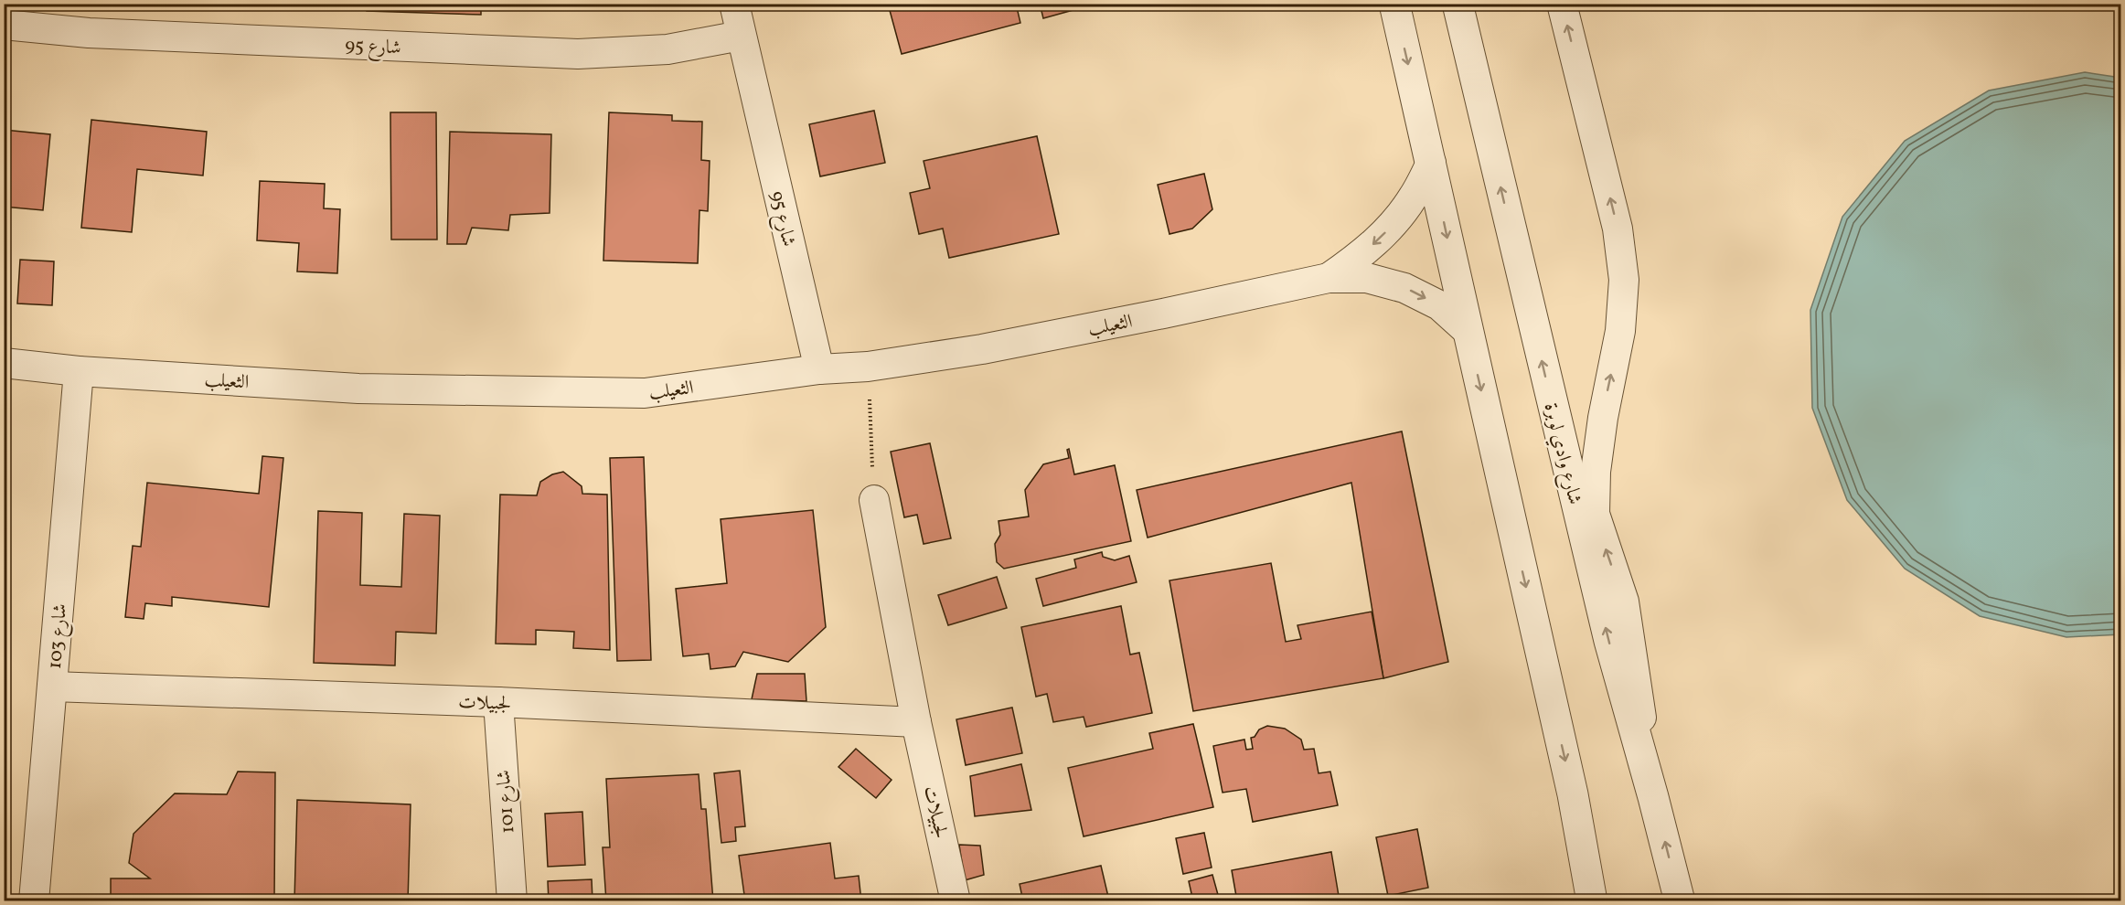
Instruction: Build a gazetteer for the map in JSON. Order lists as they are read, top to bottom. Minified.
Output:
{"streets":{"street":["شارع 95","الثعيلب","شارع وادي لوبرة","شارع 103","لجبيلات","شارع 101"]},"crossings":[["شارع 95","الثعيلب"],["الثعيلب","شارع 103"],["شارع 103","لجبيلات"],["لجبيلات","شارع 101"]]}
